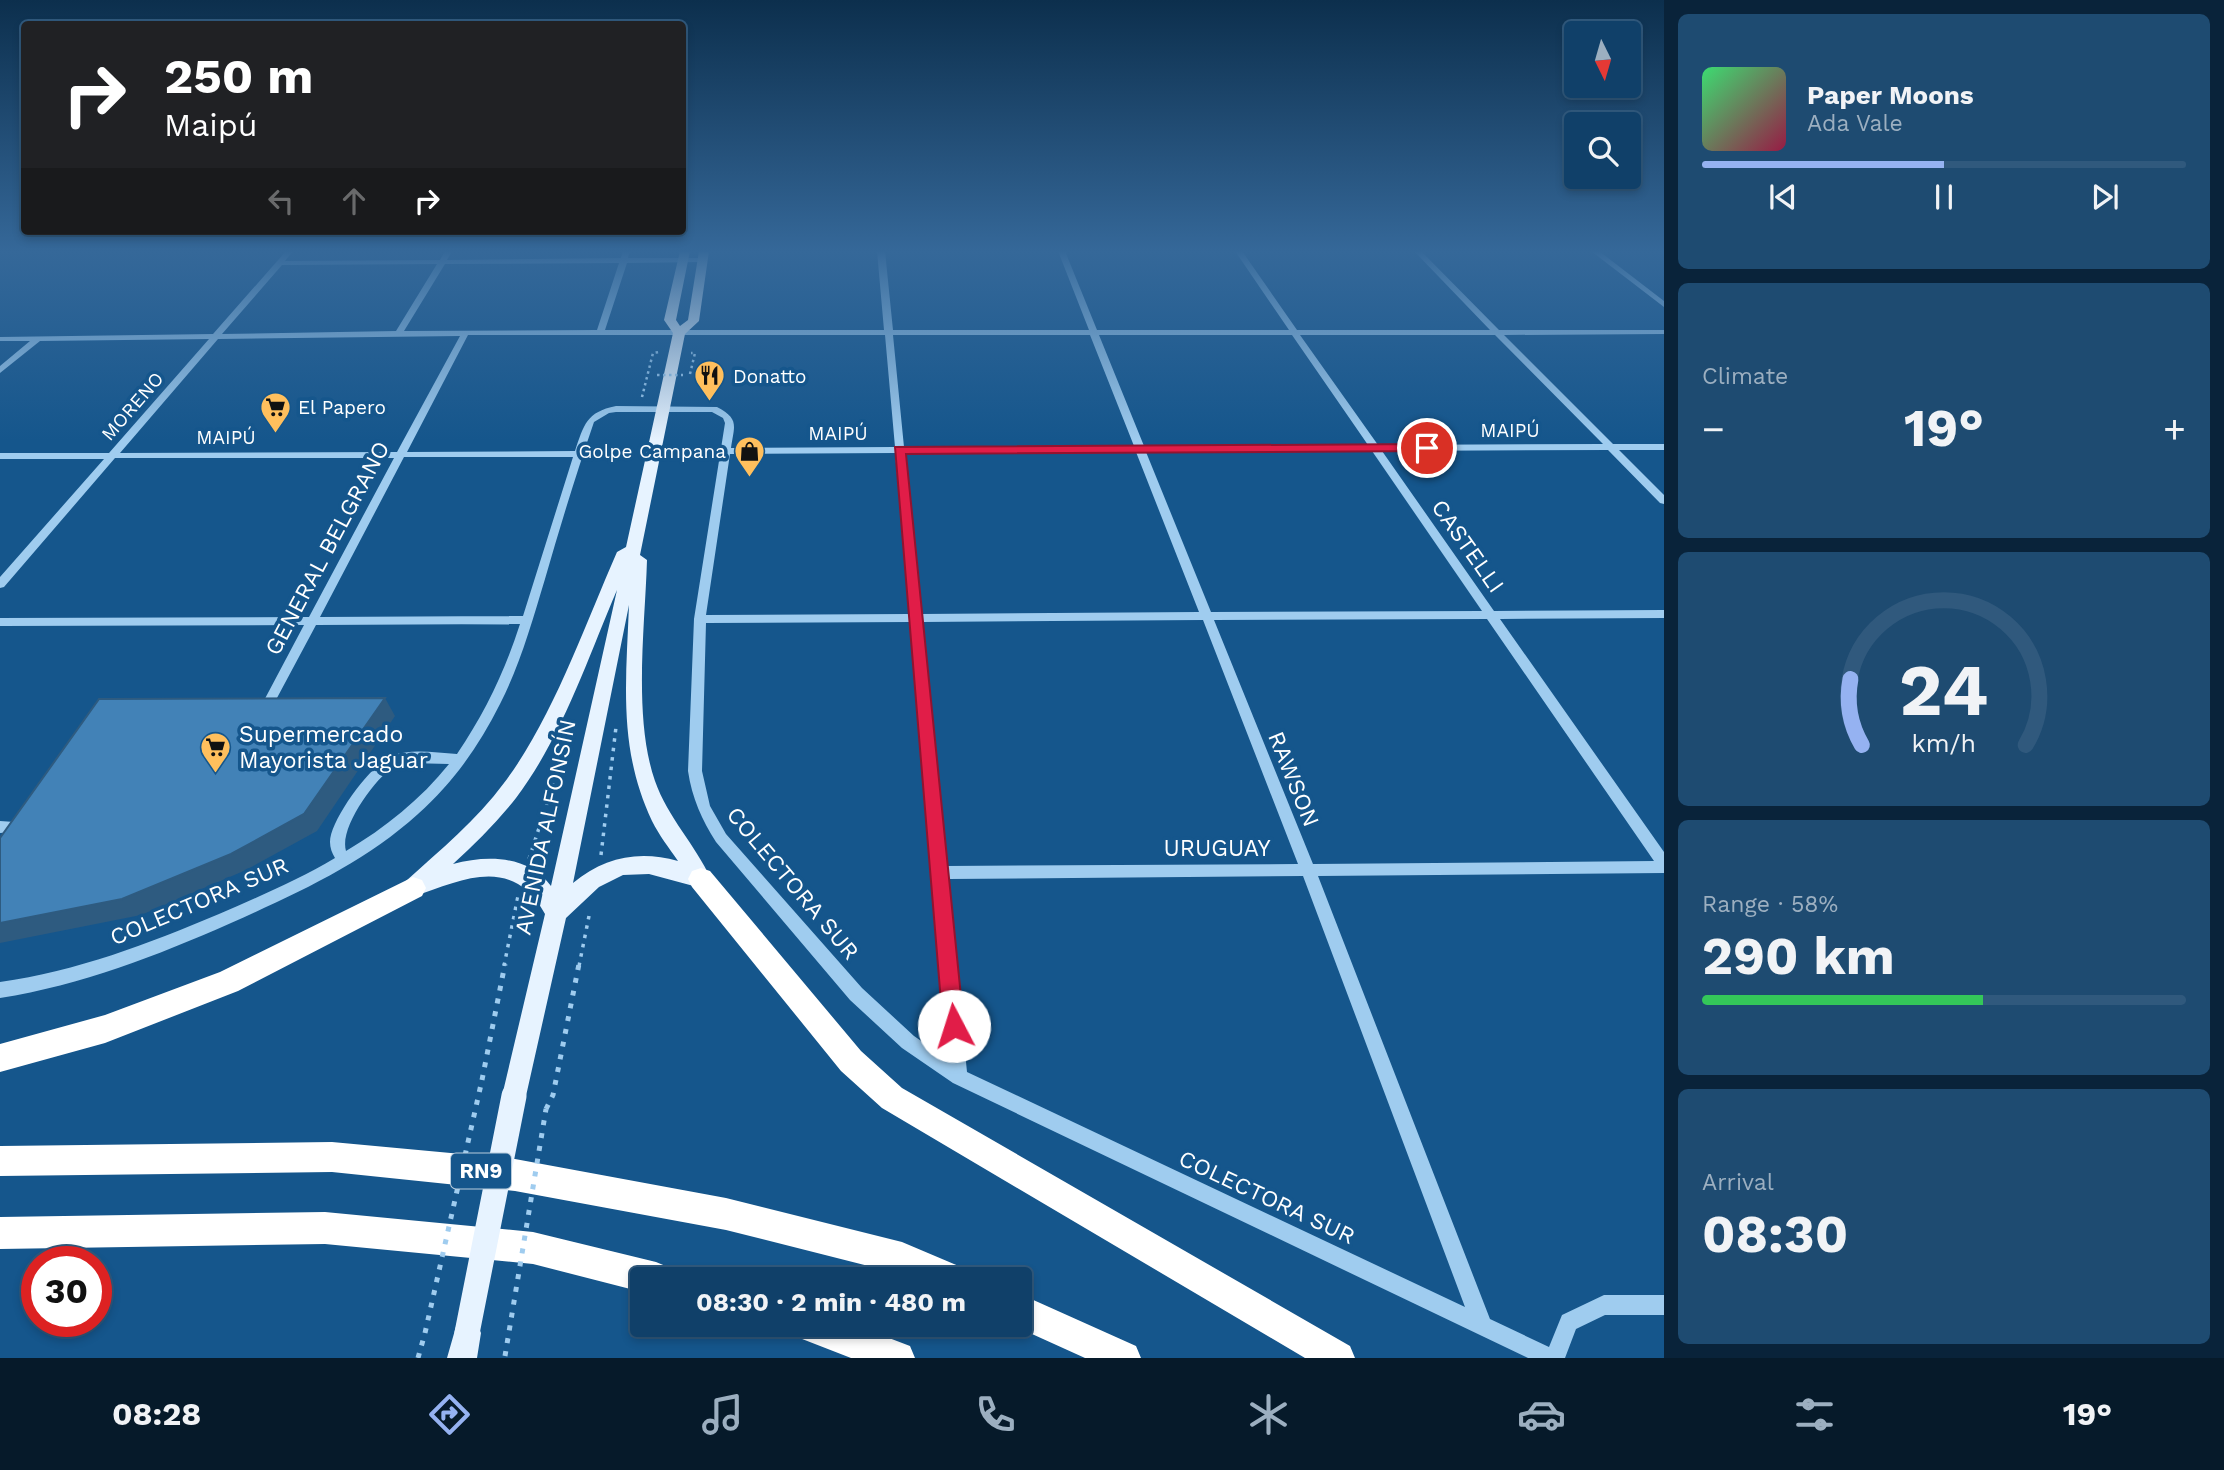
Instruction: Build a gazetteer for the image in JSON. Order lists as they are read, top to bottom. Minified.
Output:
{"streets":{"highway":["RN9"],"main road":["AVENIDA ALFONSÍN"],"street":["MORENO","MAIPÚ","CASTELLI","GENERAL BELGRANO","RAWSON","URUGUAY","COLECTORA SUR"]},"crossings":[["MORENO","MAIPÚ"],["MAIPÚ","CASTELLI"],["MAIPÚ","GENERAL BELGRANO"],["MAIPÚ","RAWSON"],["MAIPÚ","COLECTORA SUR"],["CASTELLI","URUGUAY"],["RAWSON","URUGUAY"],["RAWSON","COLECTORA SUR"],["AVENIDA ALFONSÍN","COLECTORA SUR"]],"places":{"restaurant":["Donatto"],"supermarket":["El Papero","Supermercado Mayorista Jaguar"],"shop":["Golpe Campana"]},"north":"bottom","page":{"turn":["250 m","Maipú"],"song":["Paper Moons","Ada Vale"],"tile":["Climate",["Range · 58%","290 km"],["Arrival","08:30"]],"heat":["−","19°","+"],"limit":"30","trip":"08:30 · 2 min · 480 m","tabs":["08:28","19°"],"gauge":["24","km/h"]}}
